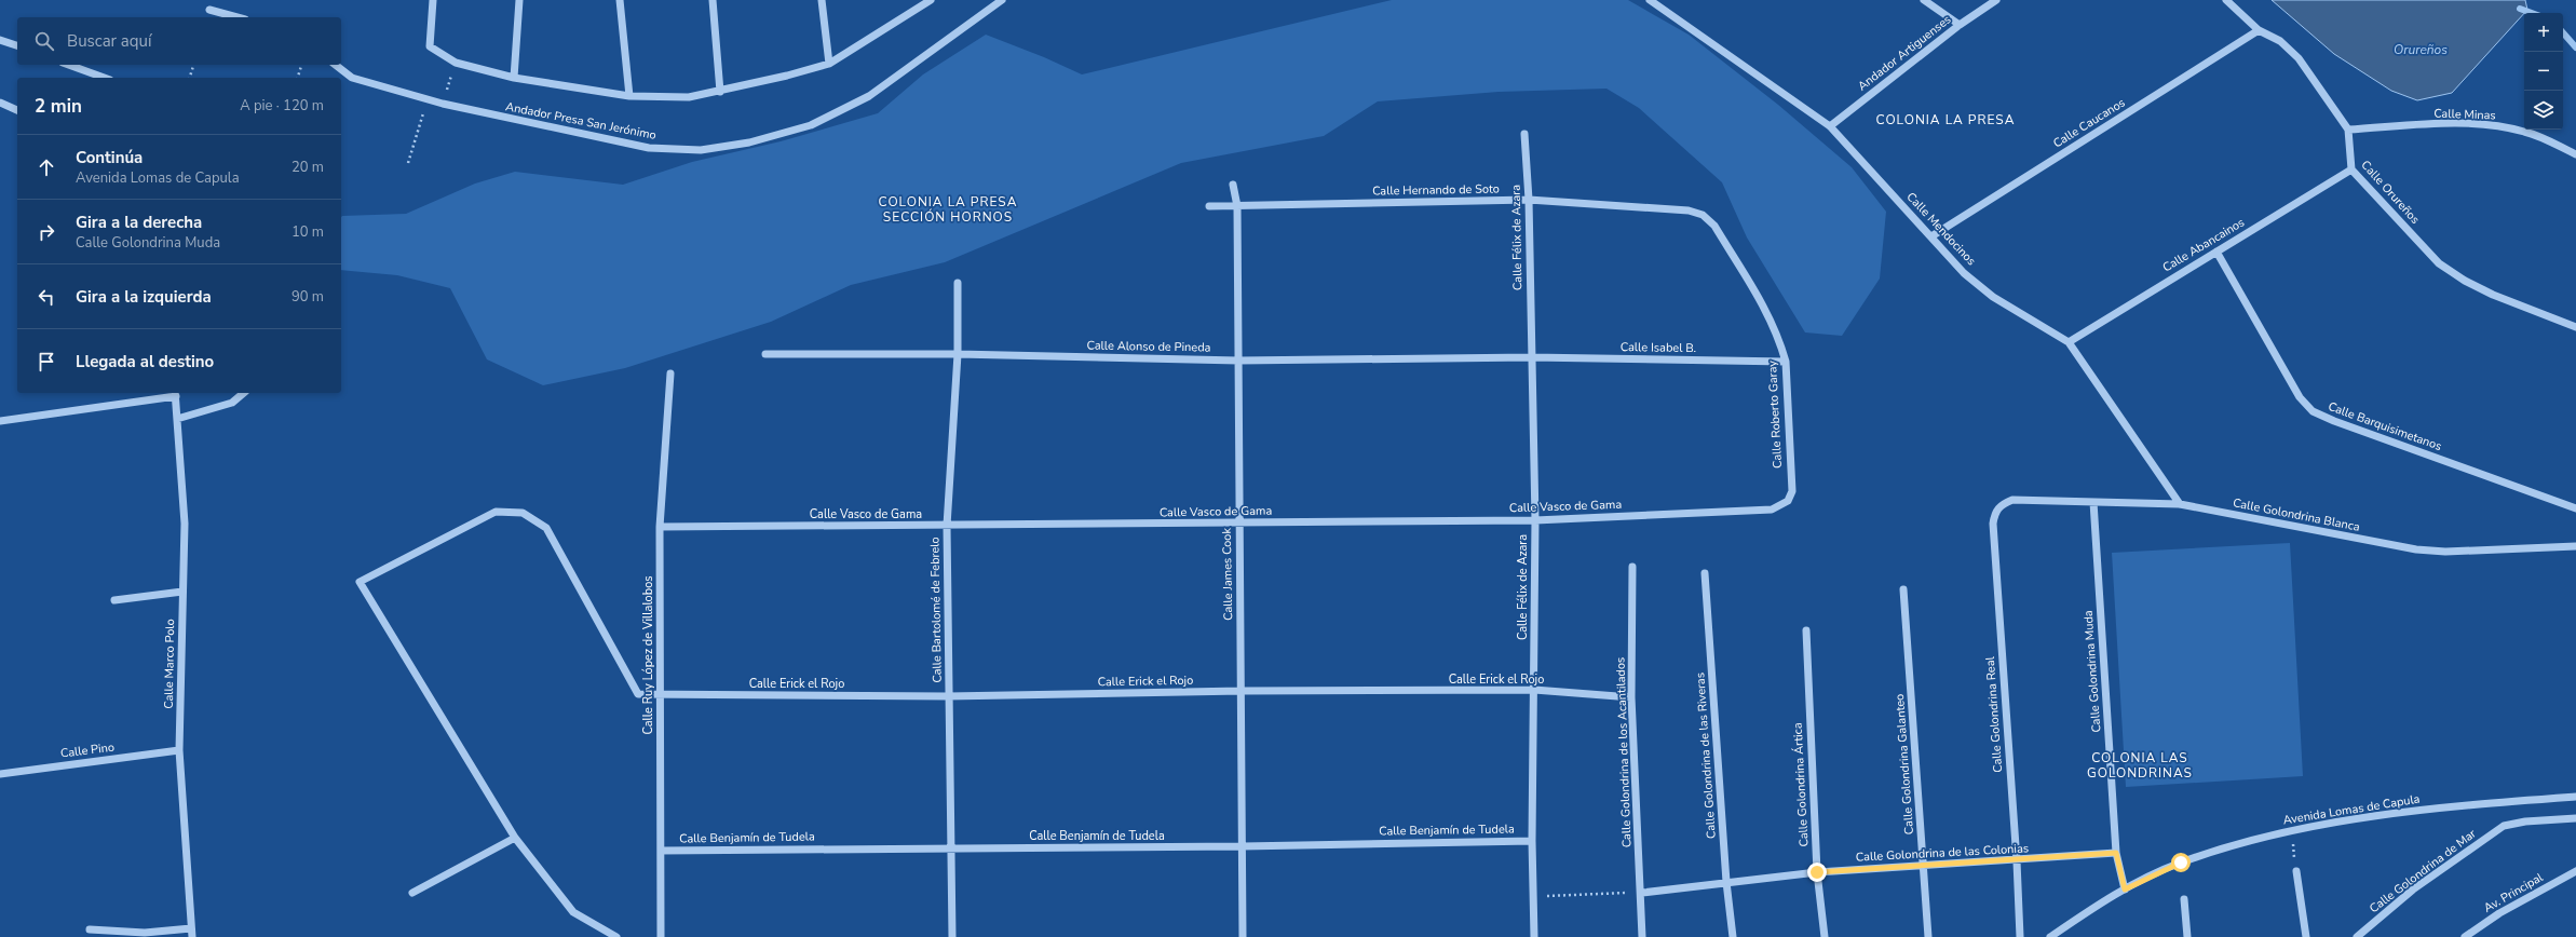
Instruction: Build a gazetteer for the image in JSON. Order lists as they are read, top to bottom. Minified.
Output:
{"streets":{"street":["Andador Artiguenses","Calle Minas","Andador Presa San Jerónimo","Calle Caucanos","Calle Hernando de Soto","Calle Orureños","Calle Mendocinos","Calle Félix de Azara","Calle Abancainos","Calle Alonso de Pineda","Calle Isabel B.","Calle Roberto Garay","Calle Barquisimetanos","Calle Vasco de Gama","Calle Golondrina Blanca","Calle James Cook","Calle Bartolomé de Febrelo","Calle Ruy López de Villalobos","Calle Marco Polo","Calle Golondrina Muda","Calle Erick el Rojo","Calle Golondrina Real","Calle Pino","Calle Golondrina de los Acantilados","Calle Golondrina de las Riveras","Calle Golondrina Galanteo","Calle Golondrina Ártica","Avenida Lomas de Capula","Calle Benjamín de Tudela","Calle Golondrina de las Colonias","Calle Golondrina de Mar","Av. Principal"]},"crossings":[["Andador Artiguenses","Calle Mendocinos"],["Calle Minas","Calle Orureños"],["Calle Caucanos","Calle Mendocinos"],["Calle Hernando de Soto","Calle Félix de Azara"],["Calle Hernando de Soto","Calle Roberto Garay"],["Calle Hernando de Soto","Calle James Cook"],["Calle Orureños","Calle Abancainos"],["Calle Mendocinos","Calle Abancainos"],["Calle Mendocinos","Calle Golondrina Blanca"],["Calle Félix de Azara","Calle Alonso de Pineda"],["Calle Félix de Azara","Calle Isabel B."],["Calle Félix de Azara","Calle Vasco de Gama"],["Calle Félix de Azara","Calle Erick el Rojo"],["Calle Félix de Azara","Calle Benjamín de Tudela"],["Calle Abancainos","Calle Barquisimetanos"],["Calle Alonso de Pineda","Calle Isabel B."],["Calle Alonso de Pineda","Calle James Cook"],["Calle Alonso de Pineda","Calle Bartolomé de Febrelo"],["Calle Isabel B.","Calle Roberto Garay"],["Calle Roberto Garay","Calle Vasco de Gama"],["Calle Vasco de Gama","Calle James Cook"],["Calle Vasco de Gama","Calle Bartolomé de Febrelo"],["Calle Vasco de Gama","Calle Ruy López de Villalobos"],["Calle Golondrina Blanca","Calle Golondrina Muda"],["Calle Golondrina Blanca","Calle Golondrina Real"],["Calle James Cook","Calle Erick el Rojo"],["Calle James Cook","Calle Benjamín de Tudela"],["Calle Bartolomé de Febrelo","Calle Erick el Rojo"],["Calle Bartolomé de Febrelo","Calle Benjamín de Tudela"],["Calle Ruy López de Villalobos","Calle Erick el Rojo"],["Calle Ruy López de Villalobos","Calle Benjamín de Tudela"],["Calle Marco Polo","Calle Pino"],["Calle Golondrina Muda","Avenida Lomas de Capula"],["Calle Golondrina Muda","Calle Golondrina de las Colonias"],["Calle Erick el Rojo","Calle Golondrina de los Acantilados"],["Calle Golondrina Real","Calle Golondrina de las Colonias"],["Calle Golondrina de los Acantilados","Calle Golondrina de las Colonias"],["Calle Golondrina de las Riveras","Calle Golondrina de las Colonias"],["Calle Golondrina Galanteo","Calle Golondrina de las Colonias"],["Calle Golondrina Ártica","Calle Golondrina de las Colonias"]],"districts":["COLONIA LA PRESA","COLONIA LA PRESA SECCIÓN HORNOS","COLONIA LAS GOLONDRINAS"],"water":["Orureños"],"page":{"map_buttons":["+","−"],"search":"Buscar aquí","heading":["2 min","A pie · 120 m"],"list":[["Continúa","Avenida Lomas de Capula","20 m"],["Gira a la derecha","Calle Golondrina Muda","10 m"],["Gira a la izquierda","90 m"],"Llegada al destino"]}}
